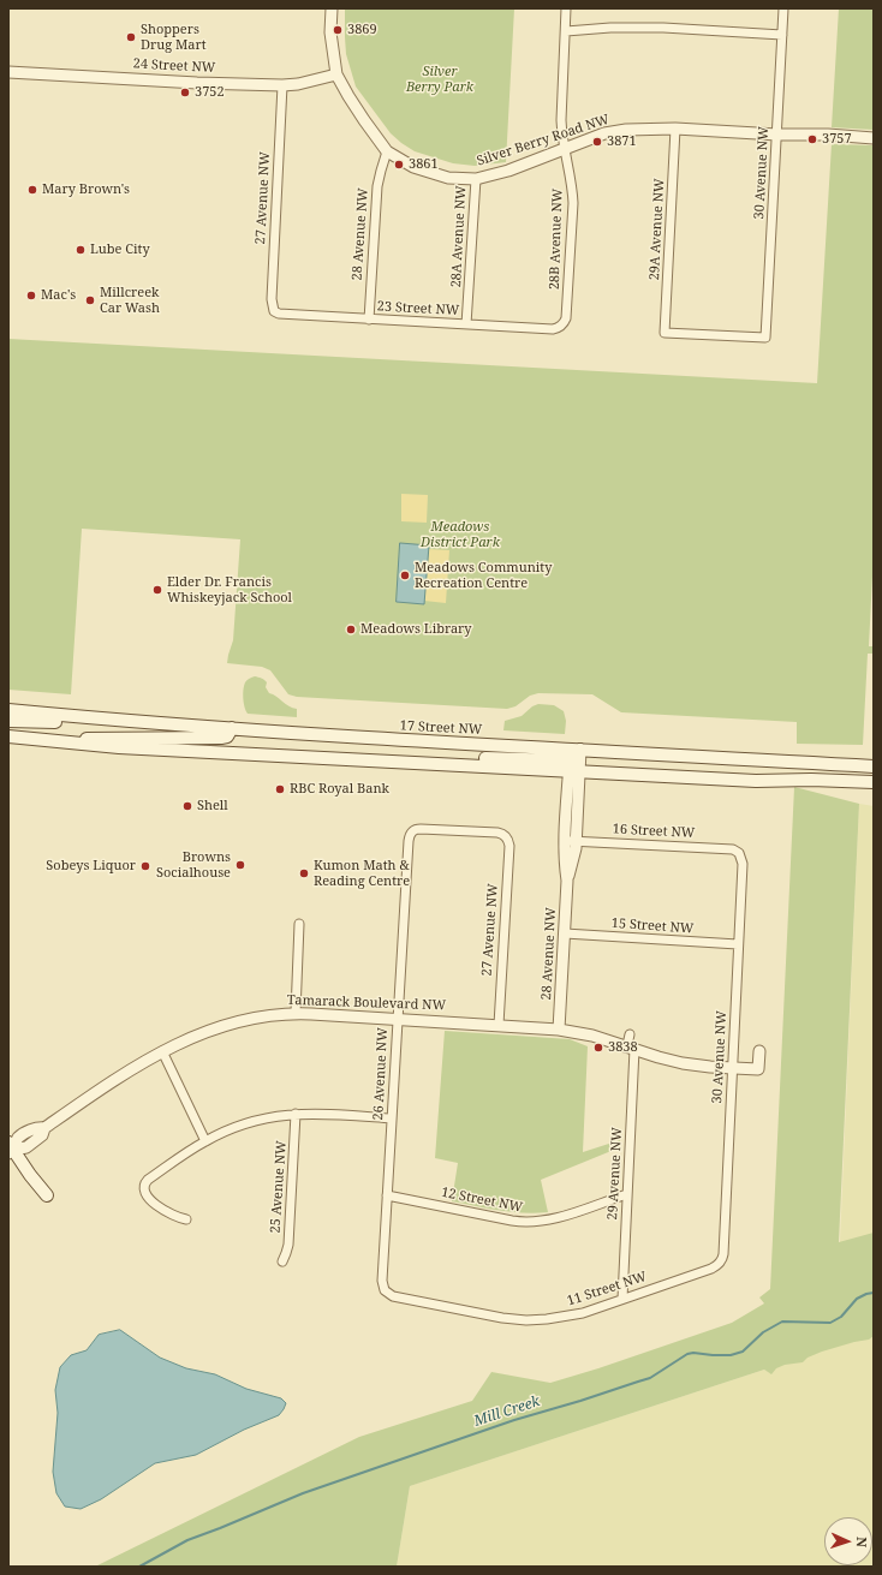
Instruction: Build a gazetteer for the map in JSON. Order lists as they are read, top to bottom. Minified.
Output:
{"streets":{"main road":["17 Street NW"],"street":["24 Street NW","Silver Berry Road NW","30 Avenue NW","27 Avenue NW","29A Avenue NW","28 Avenue NW","28A Avenue NW","28B Avenue NW","23 Street NW","16 Street NW","15 Street NW","Tamarack Boulevard NW","26 Avenue NW","29 Avenue NW","25 Avenue NW","12 Street NW","11 Street NW"]},"crossings":[["24 Street NW","Silver Berry Road NW"],["24 Street NW","27 Avenue NW"],["Silver Berry Road NW","30 Avenue NW"],["Silver Berry Road NW","29A Avenue NW"],["Silver Berry Road NW","28 Avenue NW"],["Silver Berry Road NW","28A Avenue NW"],["Silver Berry Road NW","28B Avenue NW"],["30 Avenue NW","29A Avenue NW"],["30 Avenue NW","16 Street NW"],["30 Avenue NW","15 Street NW"],["30 Avenue NW","Tamarack Boulevard NW"],["30 Avenue NW","11 Street NW"],["27 Avenue NW","23 Street NW"],["27 Avenue NW","Tamarack Boulevard NW"],["27 Avenue NW","26 Avenue NW"],["28 Avenue NW","23 Street NW"],["28 Avenue NW","17 Street NW"],["28 Avenue NW","16 Street NW"],["28 Avenue NW","15 Street NW"],["28 Avenue NW","Tamarack Boulevard NW"],["28A Avenue NW","23 Street NW"],["28B Avenue NW","23 Street NW"],["Tamarack Boulevard NW","26 Avenue NW"],["Tamarack Boulevard NW","29 Avenue NW"],["26 Avenue NW","12 Street NW"],["26 Avenue NW","11 Street NW"],["29 Avenue NW","12 Street NW"],["29 Avenue NW","11 Street NW"]],"water":["Mill Creek"],"parks":["Silver Berry Park","Meadows District Park"],"places":["3869","Shoppers Drug Mart","3752","3757","3871","3861","Mary Brown's","Lube City","Mac's","Millcreek Car Wash","Meadows Community Recreation Centre","Elder Dr. Francis Whiskeyjack School","Meadows Library","RBC Royal Bank","Shell","Browns Socialhouse","Sobeys Liquor","Kumon Math & Reading Centre","3838"],"north":"right"}
